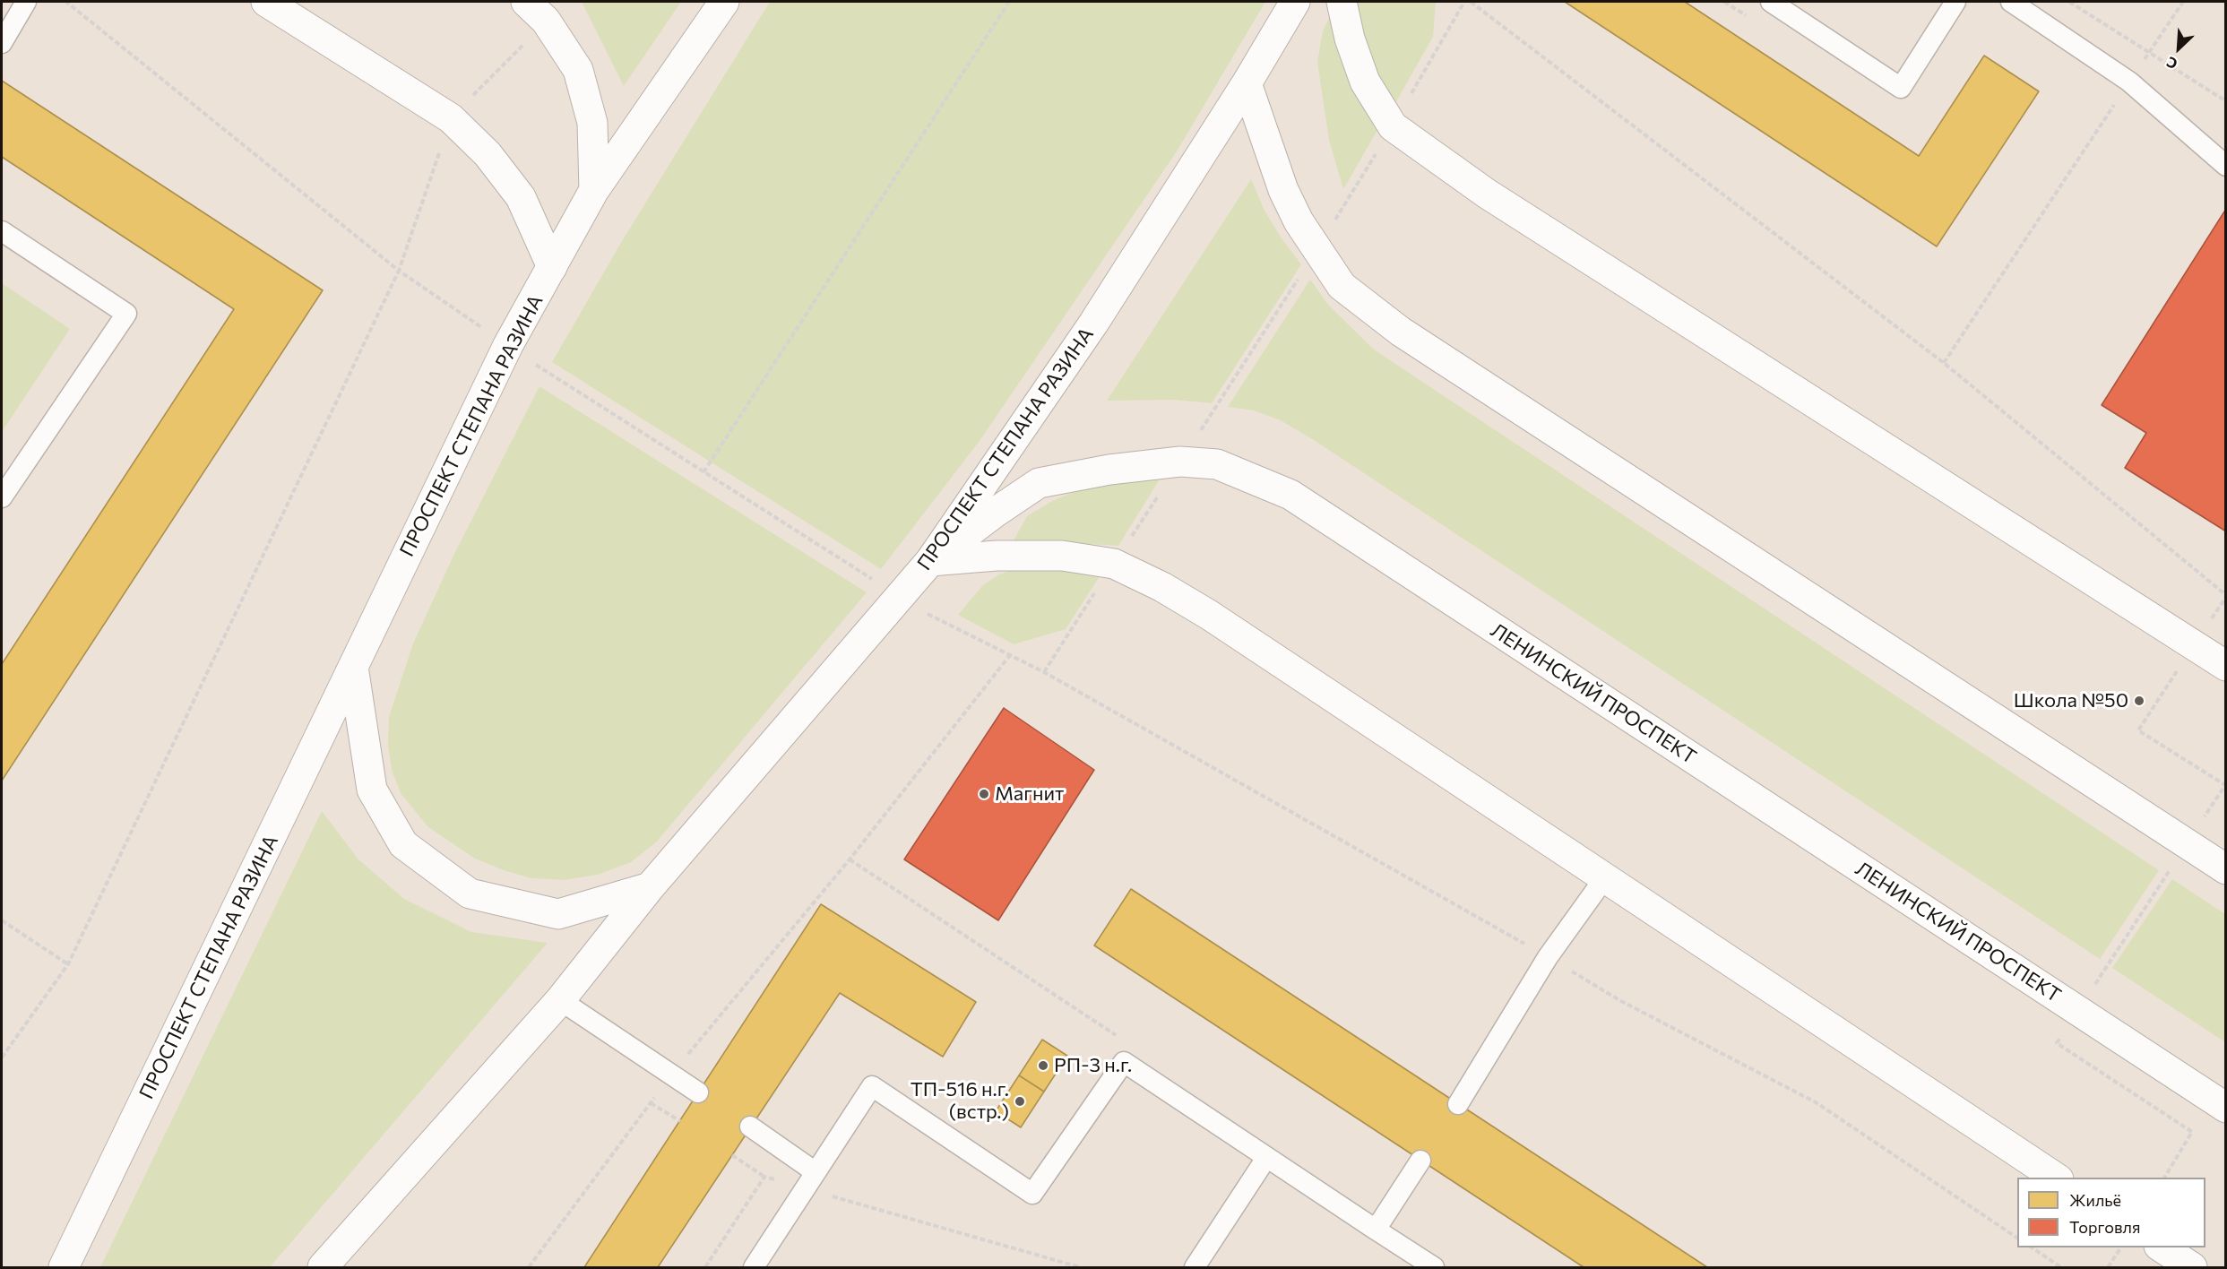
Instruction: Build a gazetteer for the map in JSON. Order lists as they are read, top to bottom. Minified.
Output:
{"streets":{"main road":["ПРОСПЕКТ СТЕПАНА РАЗИНА","ЛЕНИНСКИЙ ПРОСПЕКТ"]},"crossings":[["ПРОСПЕКТ СТЕПАНА РАЗИНА","ЛЕНИНСКИЙ ПРОСПЕКТ"]],"places":["Школа №50","Магнит","РП-3 н.г.","ТП-516 н.г. (встр.)"],"legend":["Жильё","Торговля"],"north":"bottom left"}
